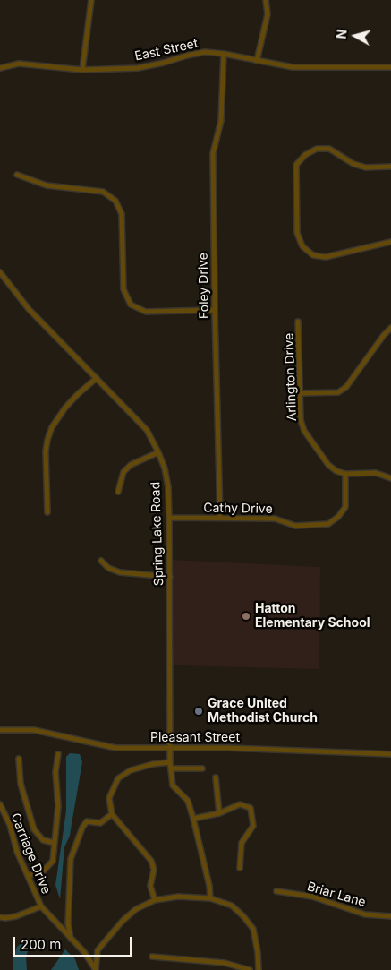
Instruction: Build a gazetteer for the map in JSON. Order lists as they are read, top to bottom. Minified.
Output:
{"streets":{"street":["East Street","Foley Drive","Arlington Drive","Cathy Drive","Spring Lake Road","Pleasant Street","Carriage Drive","Briar Lane"]},"crossings":[["East Street","Foley Drive"],["Foley Drive","Cathy Drive"],["Arlington Drive","Cathy Drive"],["Cathy Drive","Spring Lake Road"],["Spring Lake Road","Pleasant Street"]],"places":["Hatton Elementary School","Grace United Methodist Church"],"scale_bar":"200 m","north":"left"}
